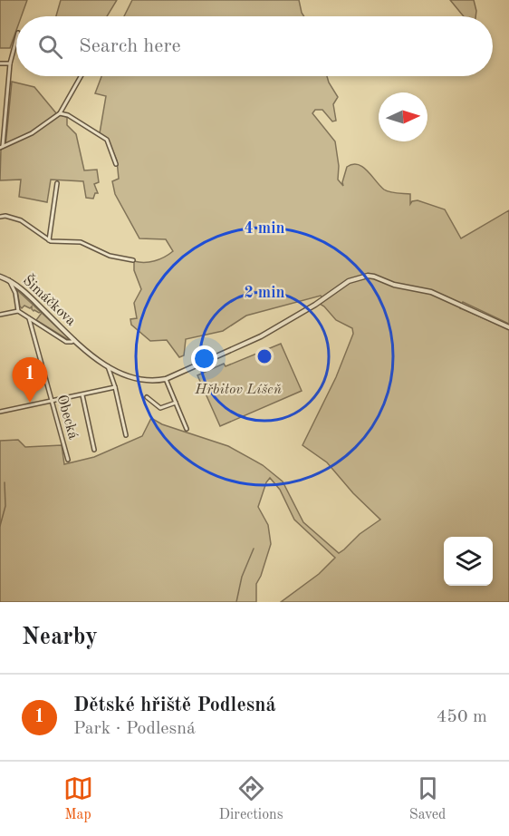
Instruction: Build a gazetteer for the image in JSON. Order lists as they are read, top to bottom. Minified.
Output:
{"streets":{"street":["Šimáčkova","Obecká"]},"crossings":[["Šimáčkova","Obecká"]],"parks":["Hřbitov Líšeň"],"north":"right","page":{"search":"Search here","pins":"1","heading":"Nearby","list":[{"mark":"1","name":"Dětské hřiště Podlesná","note":"Park · Podlesná","value":"450 m"}],"nav":["Map","Directions","Saved"]},"rings":["4 min","2 min"]}
